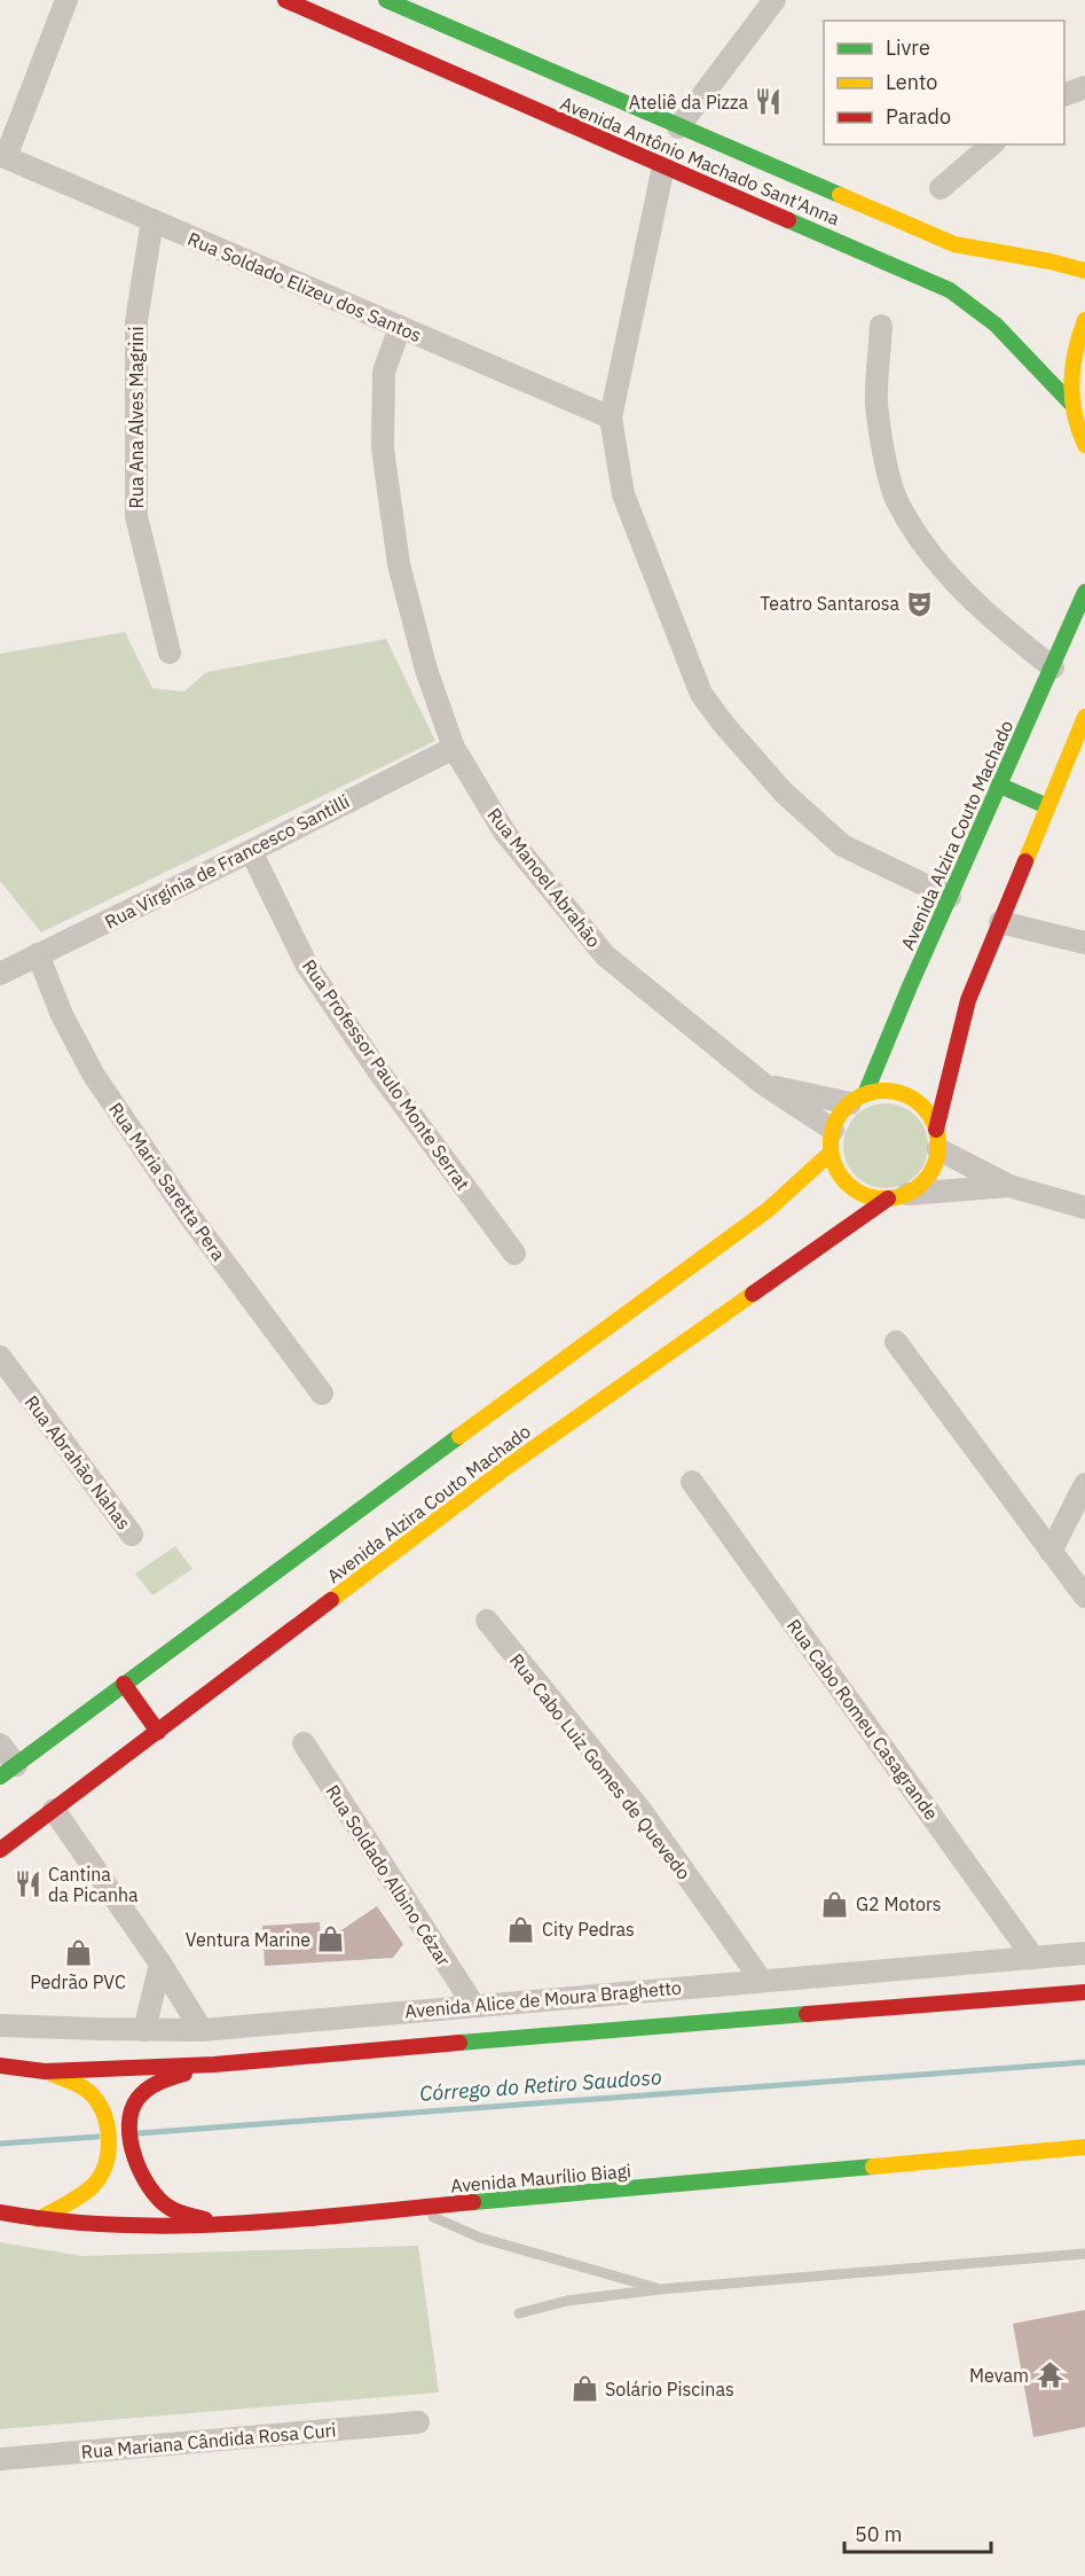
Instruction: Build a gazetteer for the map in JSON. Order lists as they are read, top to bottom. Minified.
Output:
{"streets":{"street":["Avenida Antônio Machado Sant'Anna","Rua Soldado Elizeu dos Santos","Rua Ana Alves Magrini","Avenida Alzira Couto Machado","Rua Virgínia de Francesco Santilli","Rua Manoel Abrahão","Rua Professor Paulo Monte Serrat","Rua Maria Saretta Pera","Rua Abrahão Nahas","Rua Cabo Romeu Casagrande","Rua Cabo Luiz Gomes de Quevedo","Rua Soldado Albino Cézar","Avenida Alice de Moura Braghetto","Avenida Maurílio Biagi","Rua Mariana Cândida Rosa Curi"]},"crossings":[["Rua Soldado Elizeu dos Santos","Rua Ana Alves Magrini"],["Rua Soldado Elizeu dos Santos","Rua Manoel Abrahão"],["Avenida Alzira Couto Machado","Rua Manoel Abrahão"],["Rua Virgínia de Francesco Santilli","Rua Manoel Abrahão"],["Rua Virgínia de Francesco Santilli","Rua Professor Paulo Monte Serrat"],["Rua Virgínia de Francesco Santilli","Rua Maria Saretta Pera"],["Rua Cabo Romeu Casagrande","Avenida Alice de Moura Braghetto"],["Rua Cabo Luiz Gomes de Quevedo","Avenida Alice de Moura Braghetto"],["Rua Soldado Albino Cézar","Avenida Alice de Moura Braghetto"]],"water":["Córrego do Retiro Saudoso"],"places":{"restaurant":["Ateliê da Pizza","Cantina da Picanha"],"theatre":["Teatro Santarosa"],"shop":["G2 Motors","City Pedras","Ventura Marine","Pedrão PVC","Solário Piscinas"],"temple":["Mevam"]},"legend":["Livre","Lento","Parado"],"scale_bar":"50 m"}
